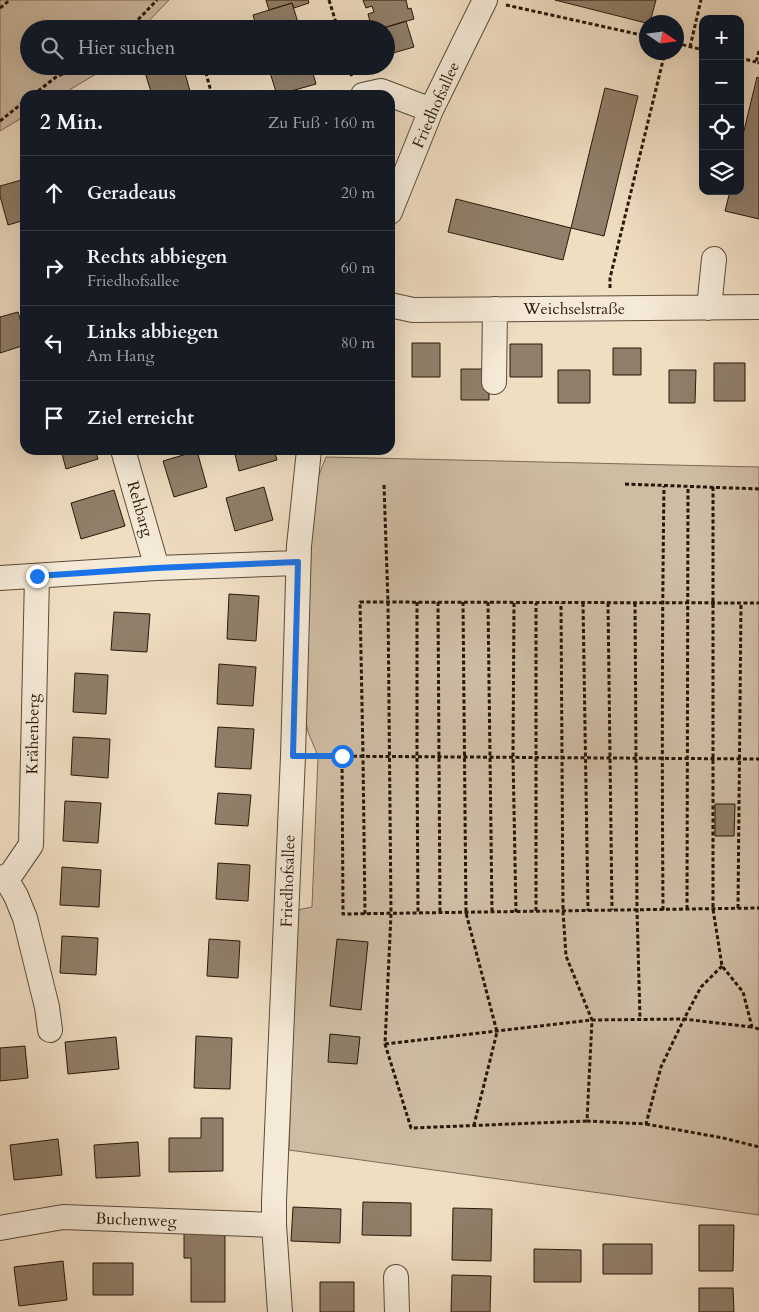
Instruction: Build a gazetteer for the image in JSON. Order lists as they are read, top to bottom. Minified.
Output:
{"streets":{"street":["Friedhofsallee","Weichselstraße","Rehbarg","Krähenberg","Buchenweg"]},"crossings":[["Friedhofsallee","Buchenweg"]],"north":"right","page":{"map_buttons":["+","−"],"search":"Hier suchen","heading":["2 Min.","Zu Fuß · 160 m"],"list":[["Geradeaus","20 m"],["Rechts abbiegen","Friedhofsallee","60 m"],["Links abbiegen","Am Hang","80 m"],"Ziel erreicht"]}}
